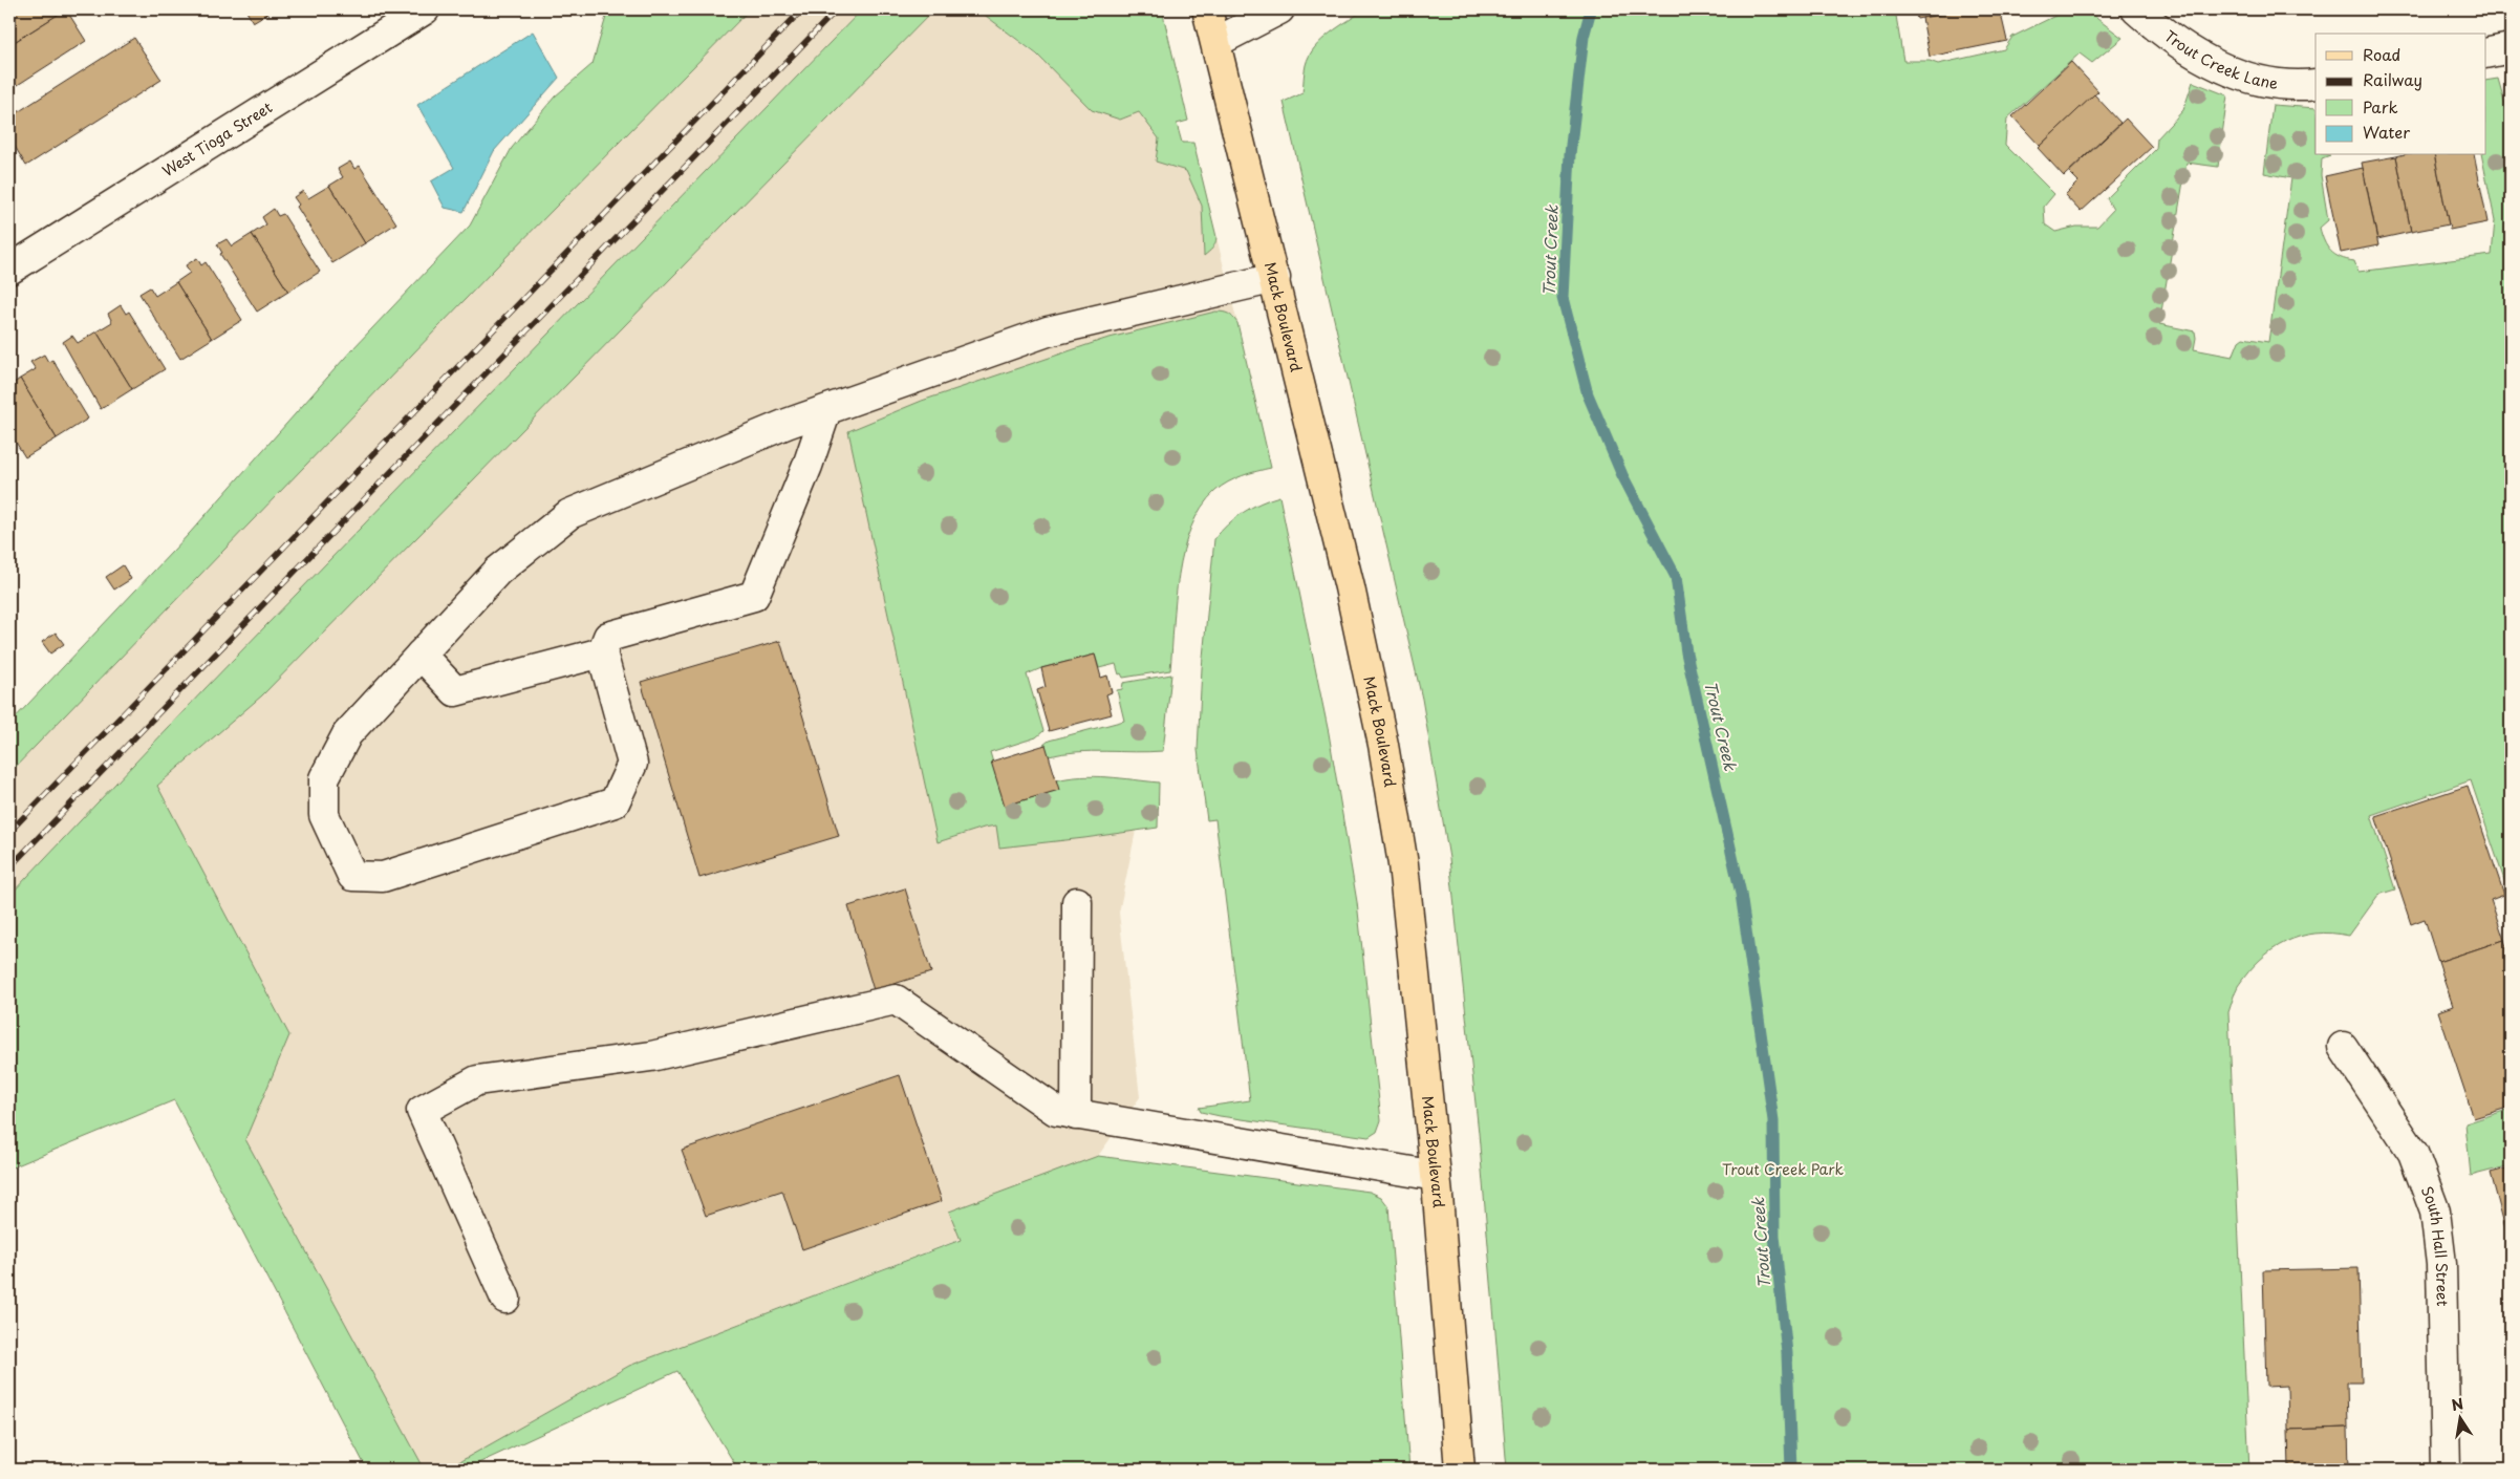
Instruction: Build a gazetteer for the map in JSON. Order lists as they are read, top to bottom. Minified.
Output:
{"streets":{"main road":["Mack Boulevard"],"street":["Trout Creek Lane","West Tioga Street","South Hall Street"]},"water":["Trout Creek"],"parks":["Trout Creek Park"],"legend":["Road","Railway","Park","Water"],"north":"top"}
